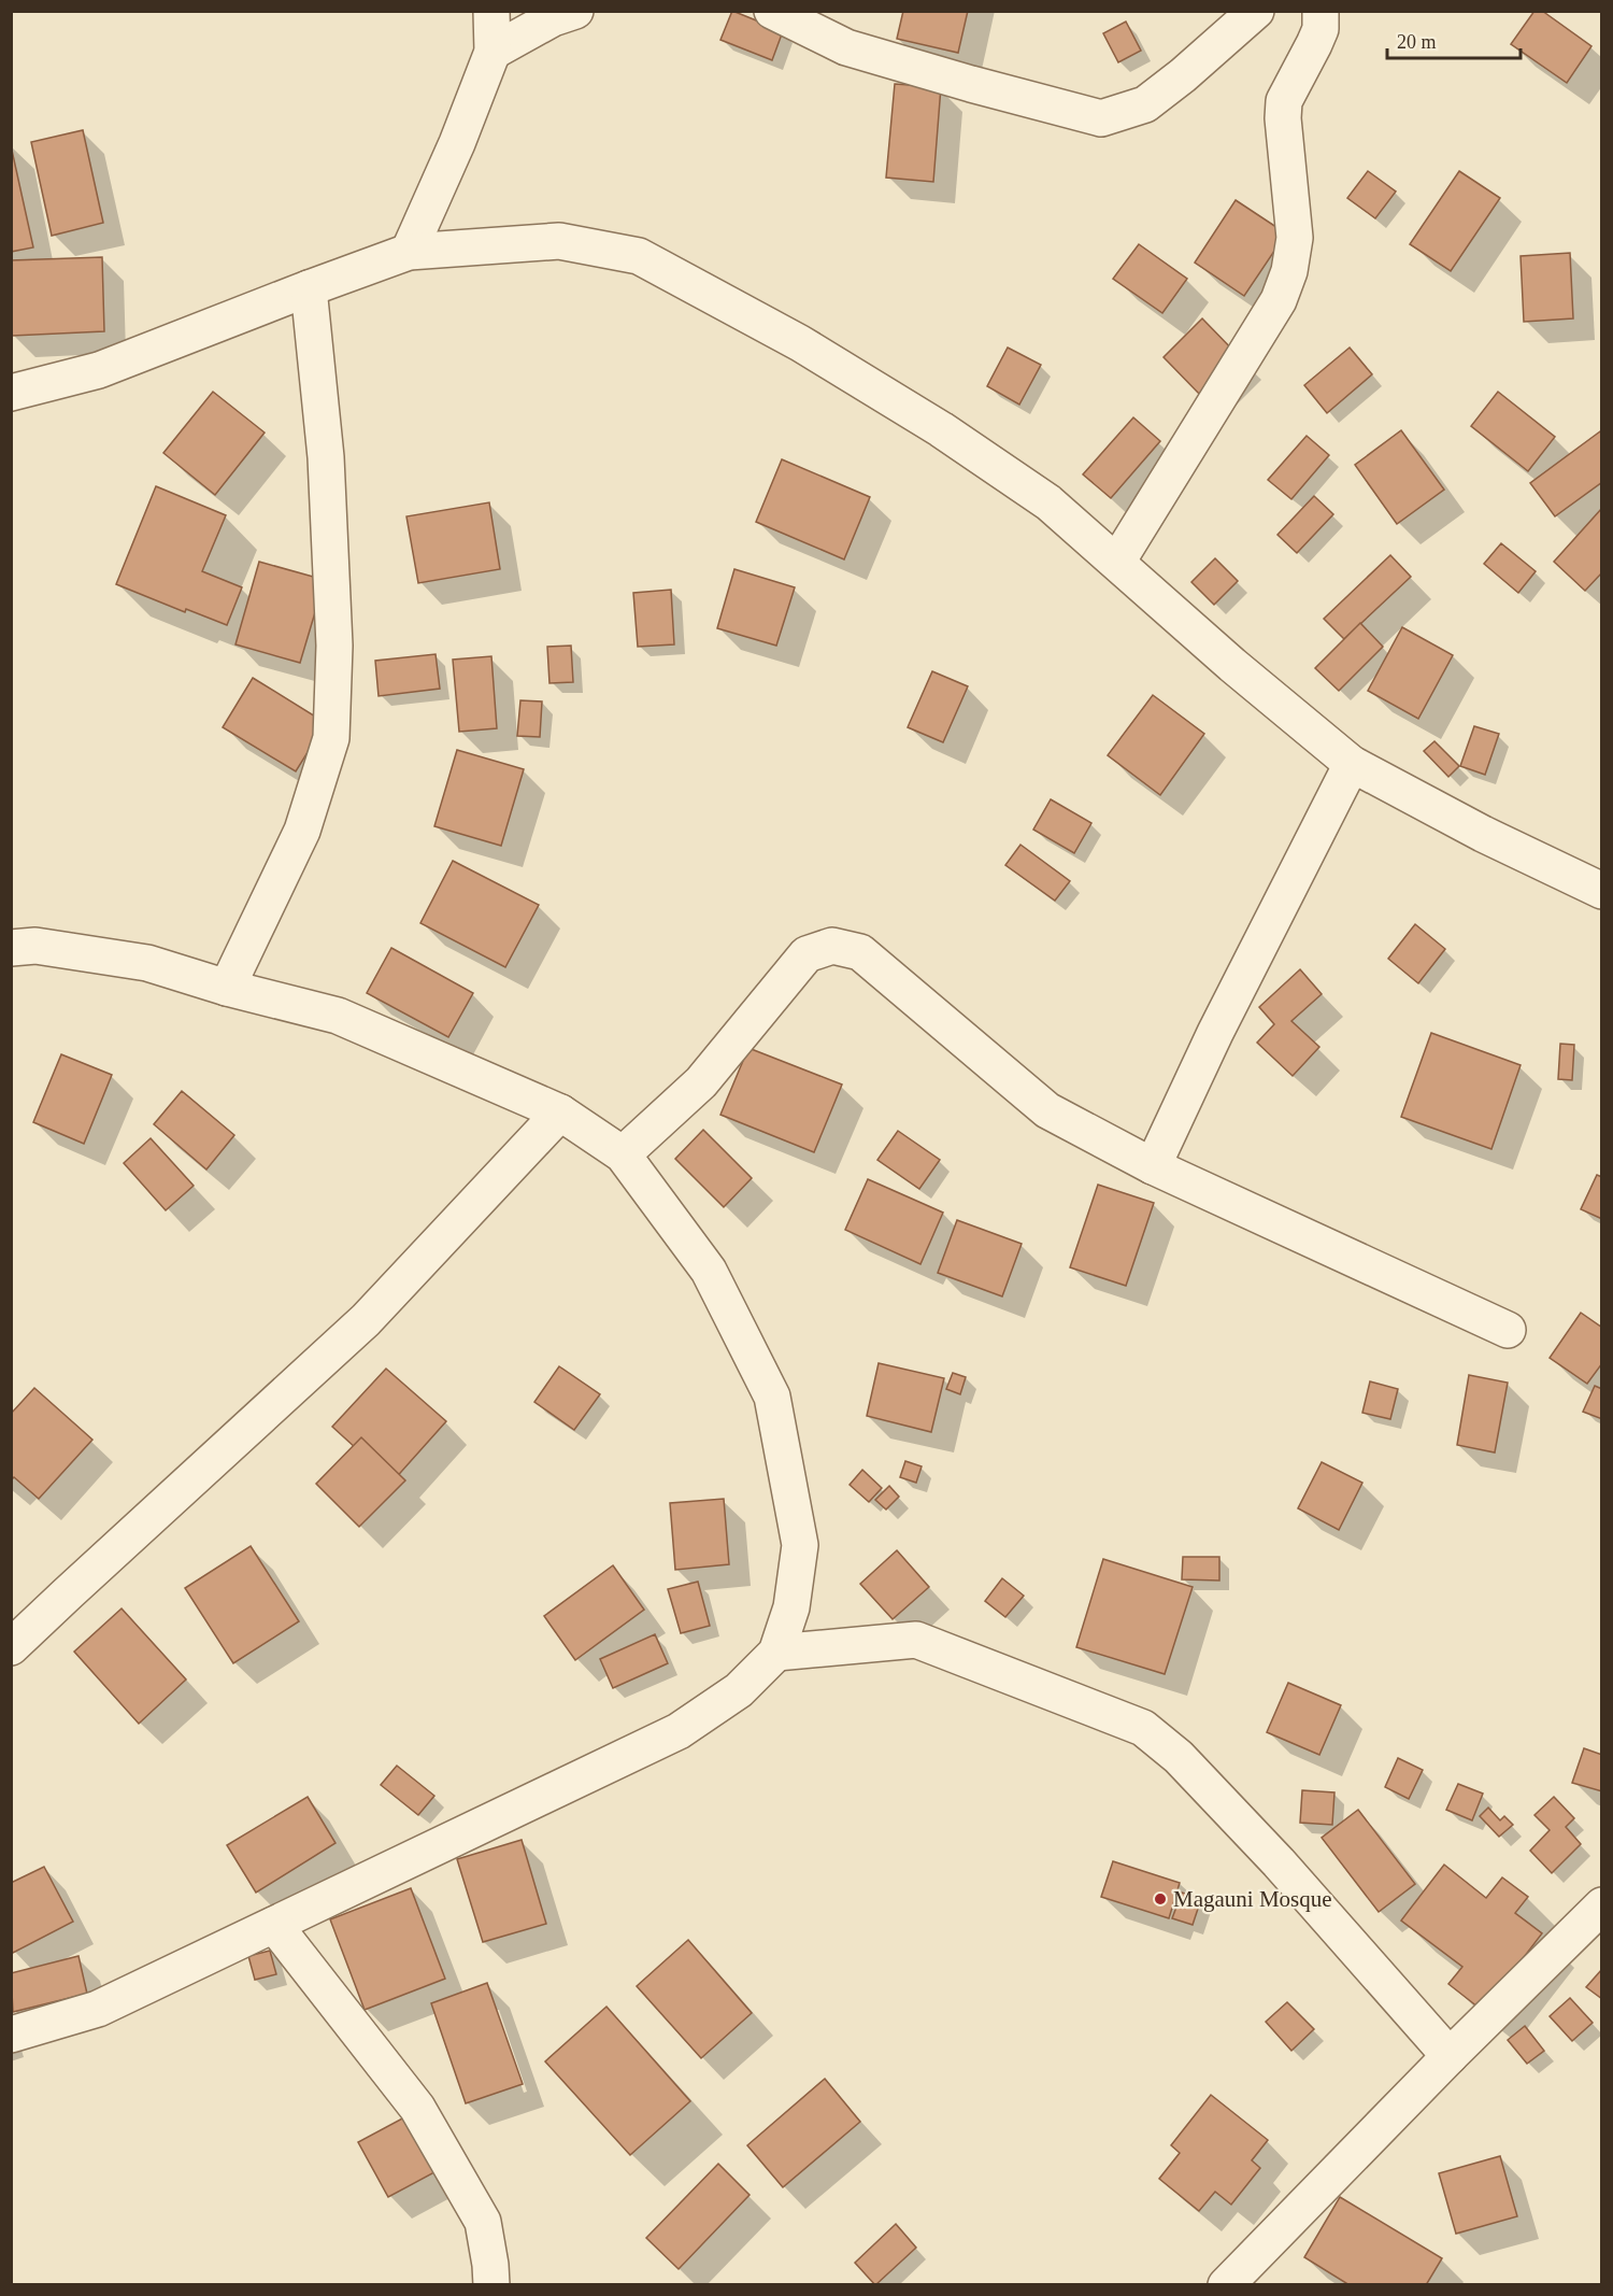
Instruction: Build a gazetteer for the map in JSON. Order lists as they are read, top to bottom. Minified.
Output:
{"places":["Magauni Mosque"],"scale_bar":"20 m"}
